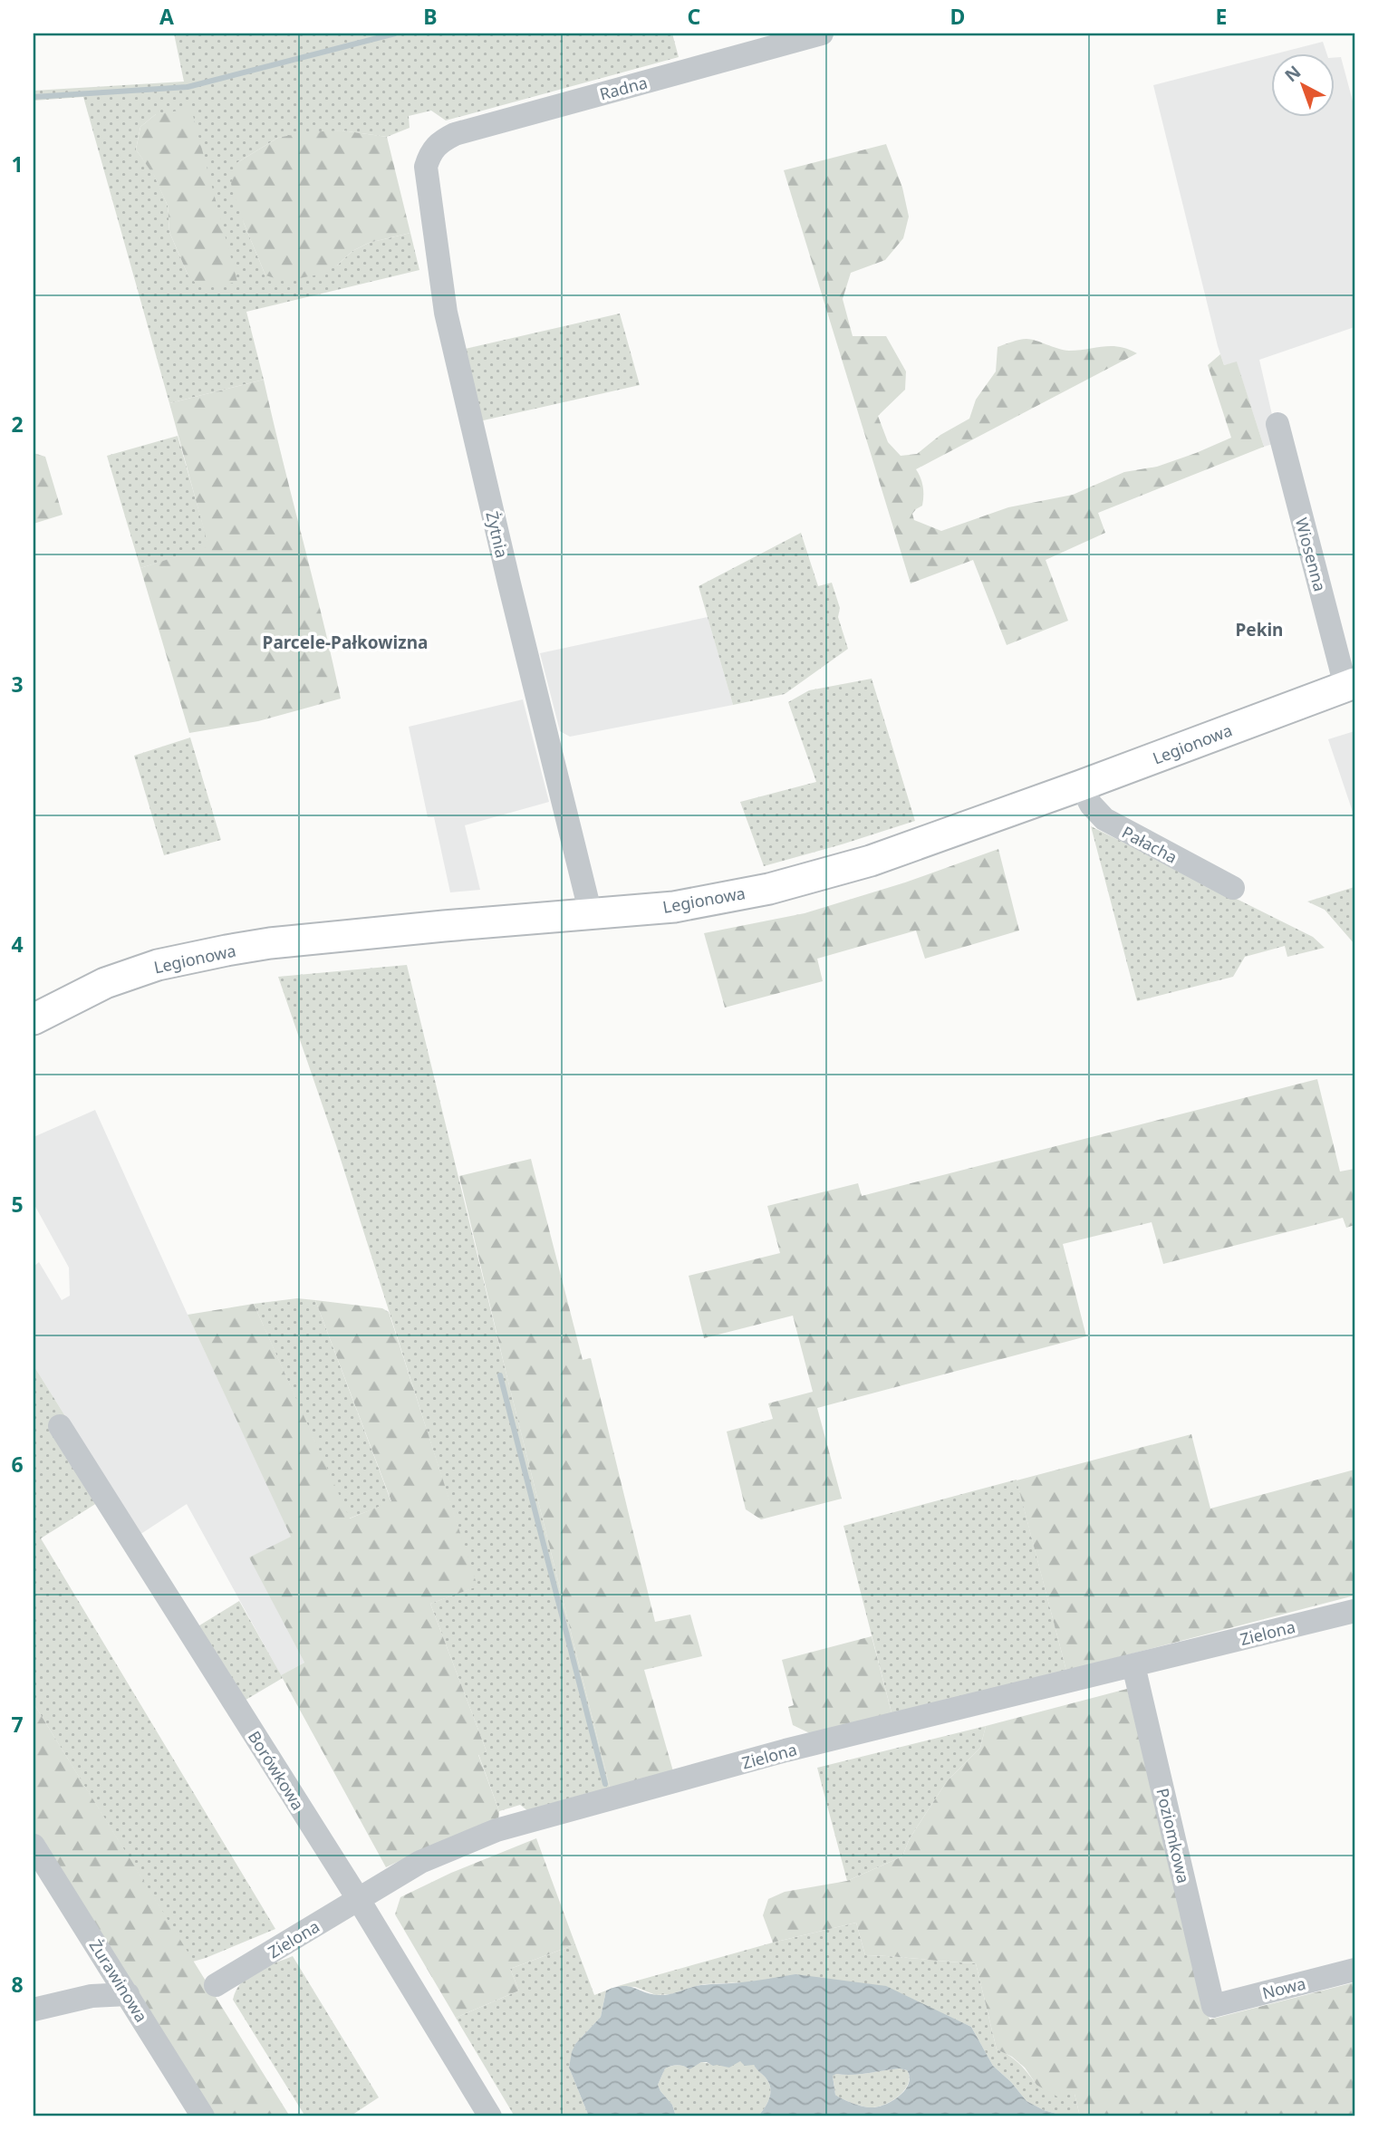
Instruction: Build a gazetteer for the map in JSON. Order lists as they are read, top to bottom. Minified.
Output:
{"streets":{"main road":["Legionowa"],"street":["Radna","Żytnia","Wiosenna","Pałacha","Zielona","Borówkowa","Poziomkowa","Żurawinowa","Nowa"]},"crossings":[["Radna","Żytnia"],["Żytnia","Legionowa"],["Wiosenna","Legionowa"],["Legionowa","Pałacha"],["Zielona","Borówkowa"],["Zielona","Poziomkowa"],["Poziomkowa","Nowa"]],"districts":["Pekin","Parcele-Pałkowizna"],"north":"top left","grid":{"columns":["A","B","C","D","E"],"rows":["1","2","3","4","5","6","7","8"]}}
